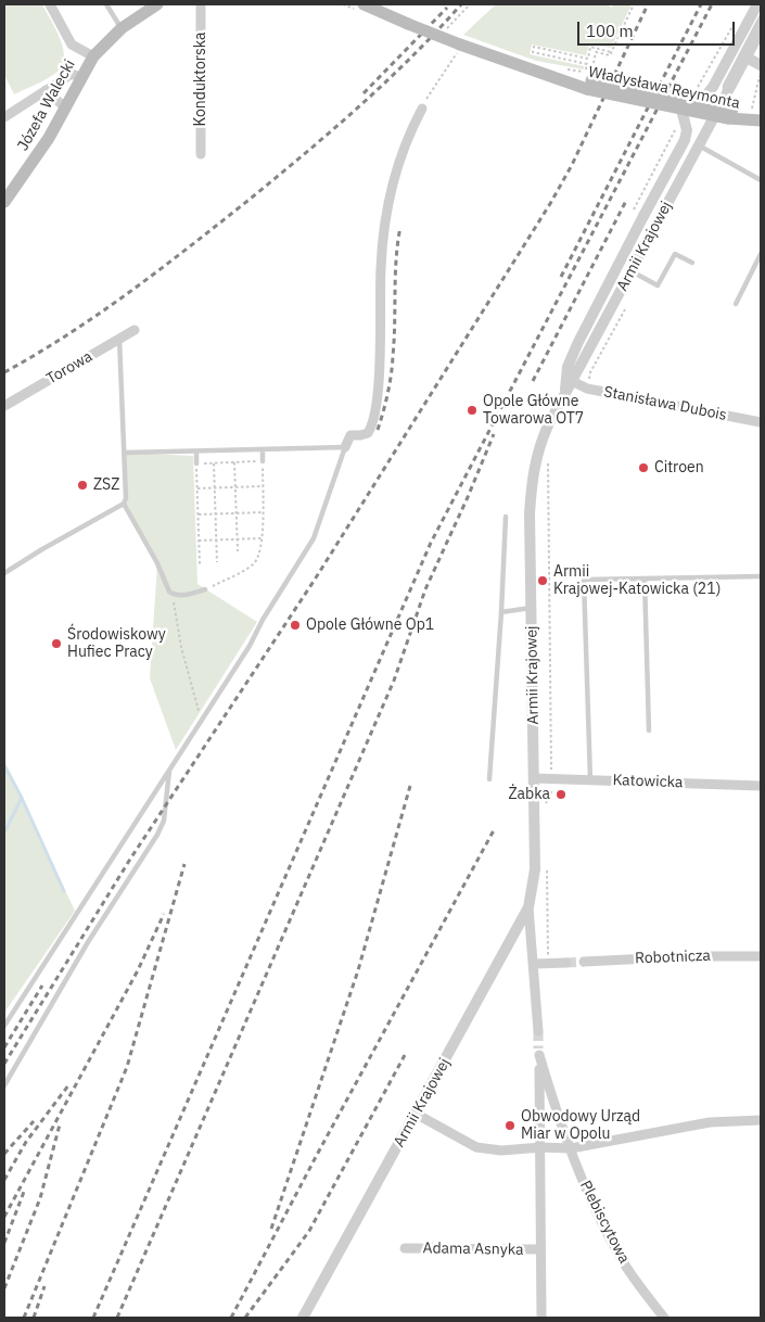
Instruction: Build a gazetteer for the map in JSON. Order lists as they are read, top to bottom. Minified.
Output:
{"streets":{"main road":["Władysława Reymonta","Józefa Walecki"],"street":["Konduktorska","Armii Krajowej","Torowa","Stanisława Dubois","Katowicka","Robotnicza","Plebiscytowa","Adama Asnyka"]},"crossings":[["Armii Krajowej","Stanisława Dubois"],["Armii Krajowej","Katowicka"]],"places":["Opole Główne Towarowa OT7","Citroen","ZSZ","Armii Krajowej-Katowicka (21)","Opole Główne Op1","Środowiskowy Hufiec Pracy","Żabka","Obwodowy Urząd Miar w Opolu"],"scale_bar":"100 m"}
